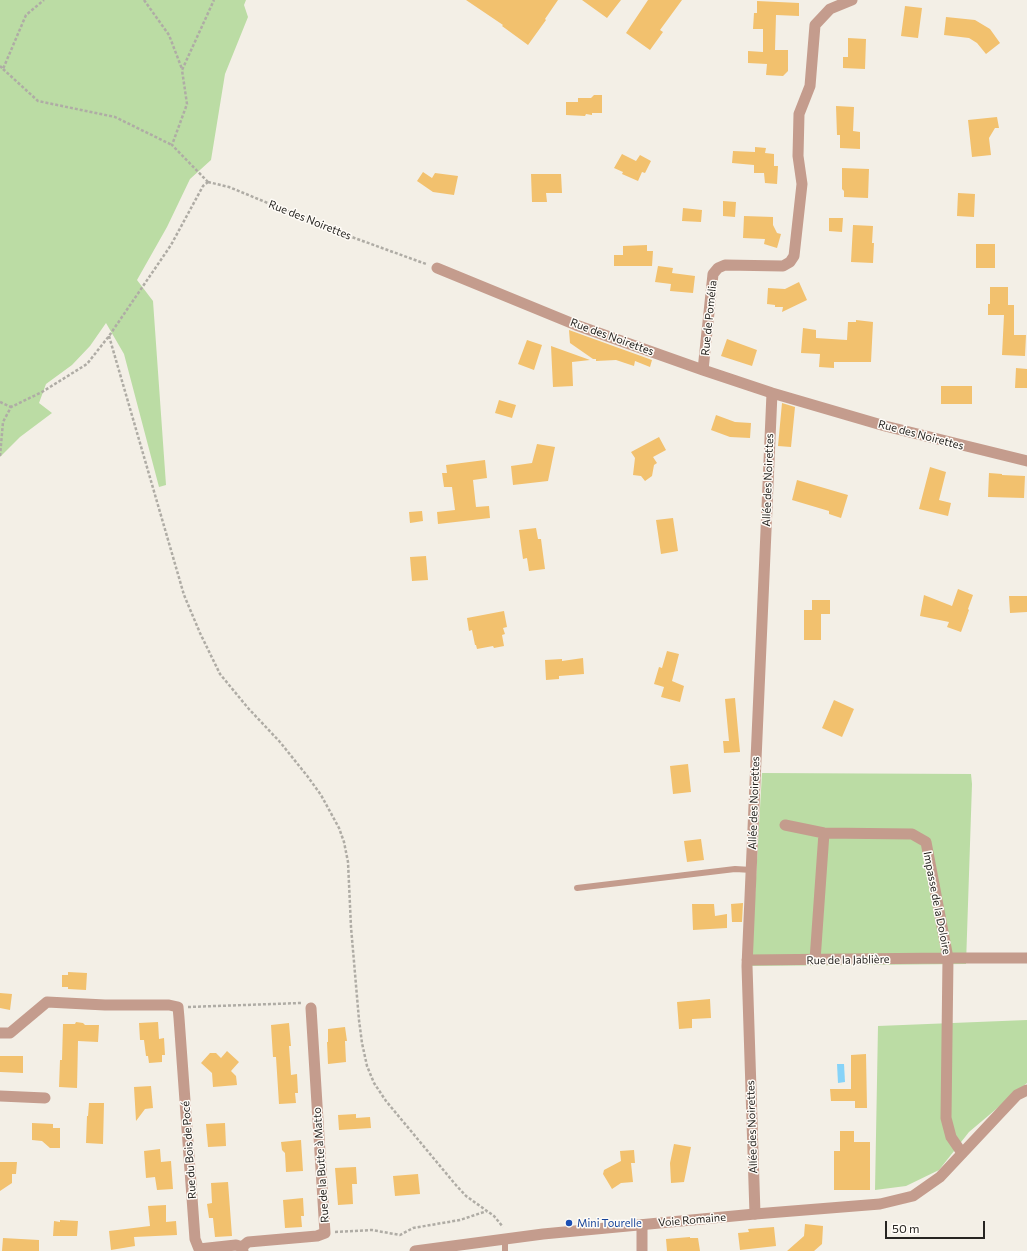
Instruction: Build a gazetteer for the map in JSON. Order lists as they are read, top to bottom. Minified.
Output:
{"streets":{"street":["Rue des Noirettes","Rue de Pomélia","Allée des Noirettes","Impasse de la Doloire","Rue de la Jablière","Rue du Bois de Pocé","Rue de la Butte à Matto","Voie Romaine"]},"crossings":[["Rue des Noirettes","Rue de Pomélia"],["Rue des Noirettes","Allée des Noirettes"],["Allée des Noirettes","Rue de la Jablière"],["Allée des Noirettes","Voie Romaine"],["Impasse de la Doloire","Rue de la Jablière"],["Impasse de la Doloire","Voie Romaine"],["Rue du Bois de Pocé","Rue de la Butte à Matto"]],"places":["Mini Tourelle"],"scale_bar":"50 m"}
